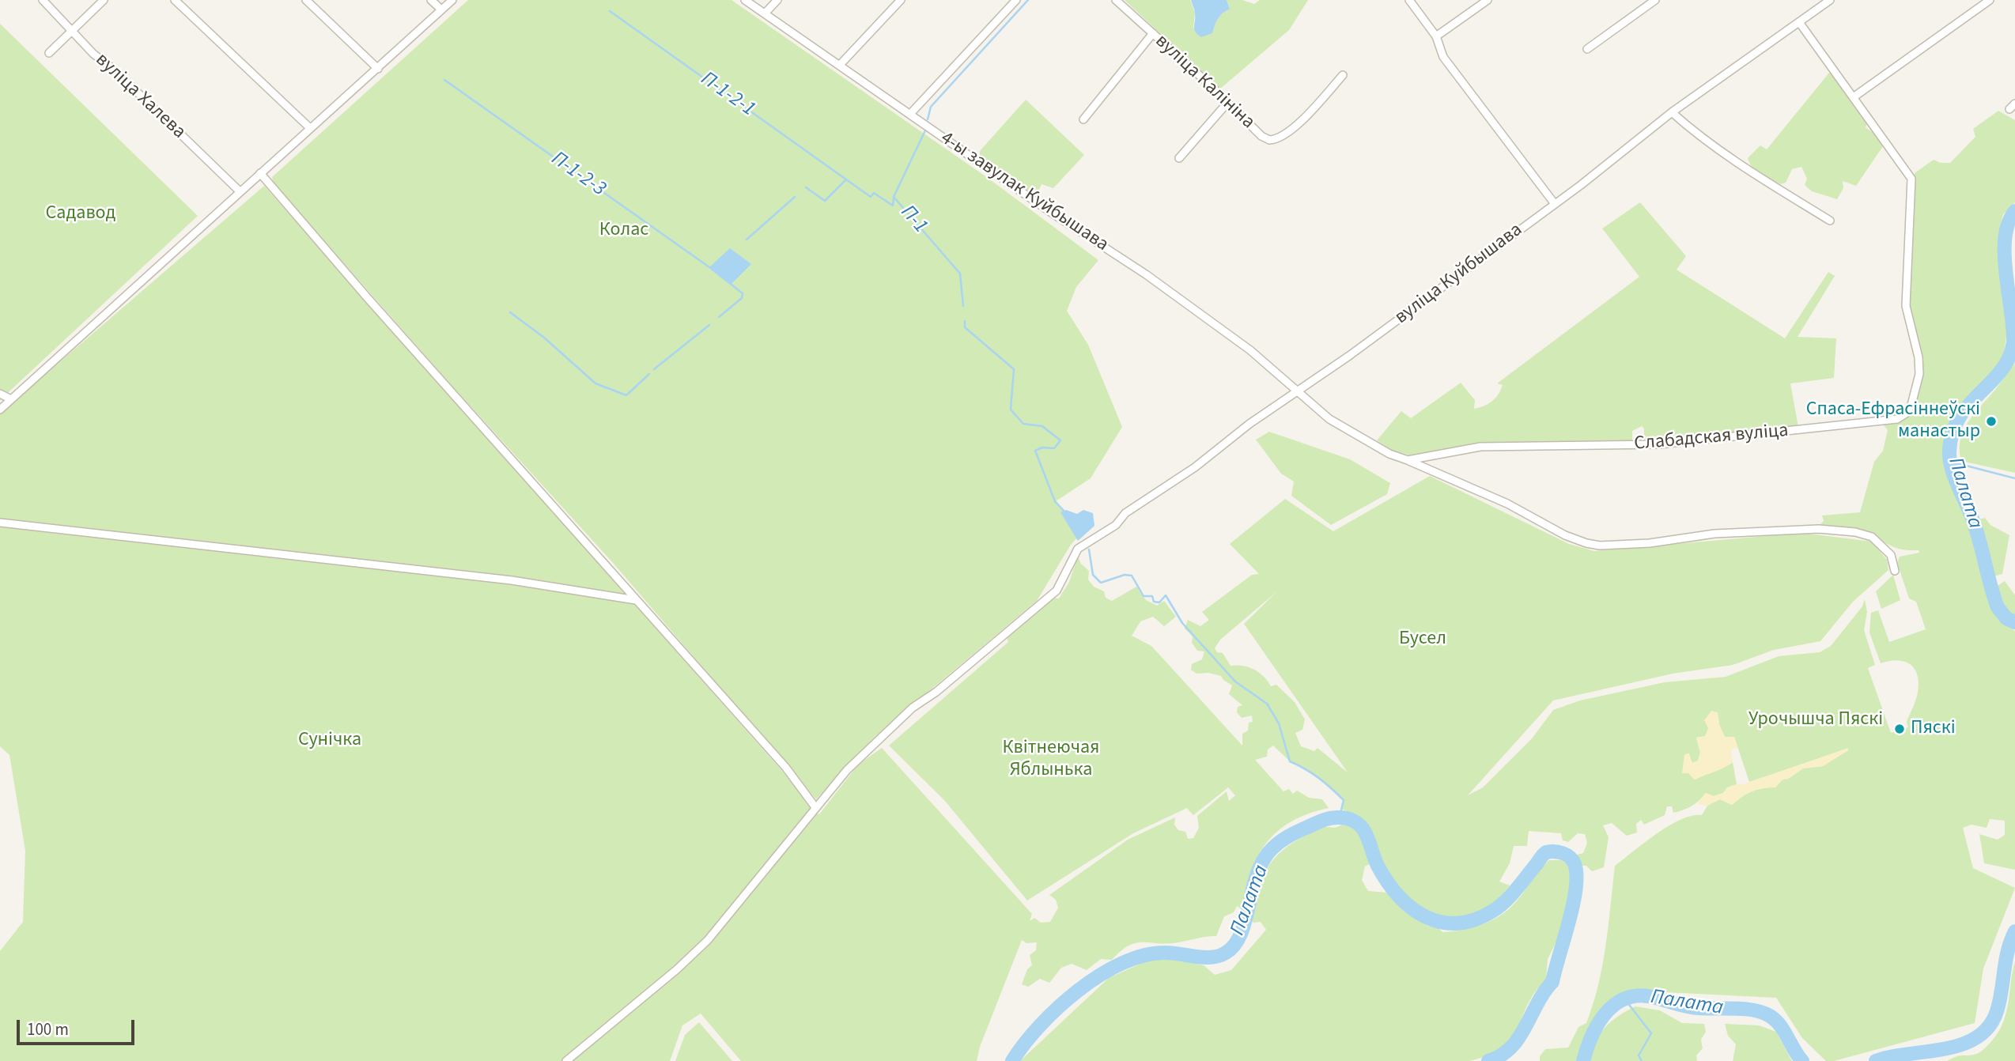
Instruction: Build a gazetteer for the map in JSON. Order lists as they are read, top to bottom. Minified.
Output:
{"streets":{"street":["вуліца Калініна","вуліца Халева","4-ы завулак Куйбышава","вуліца Куйбышава","Слабадская вуліца"]},"crossings":[["4-ы завулак Куйбышава","вуліца Куйбышава"]],"water":["П-1-2-1","П-1-2-3","П-1","Палата"],"parks":["Садавод","Колас","Бусел","Урочышча Пяскі","Сунічка","Квітнеючая Яблынька"],"places":["Спаса-Ефрасіннеўскі манастыр","Пяскі"],"scale_bar":"100 m"}
